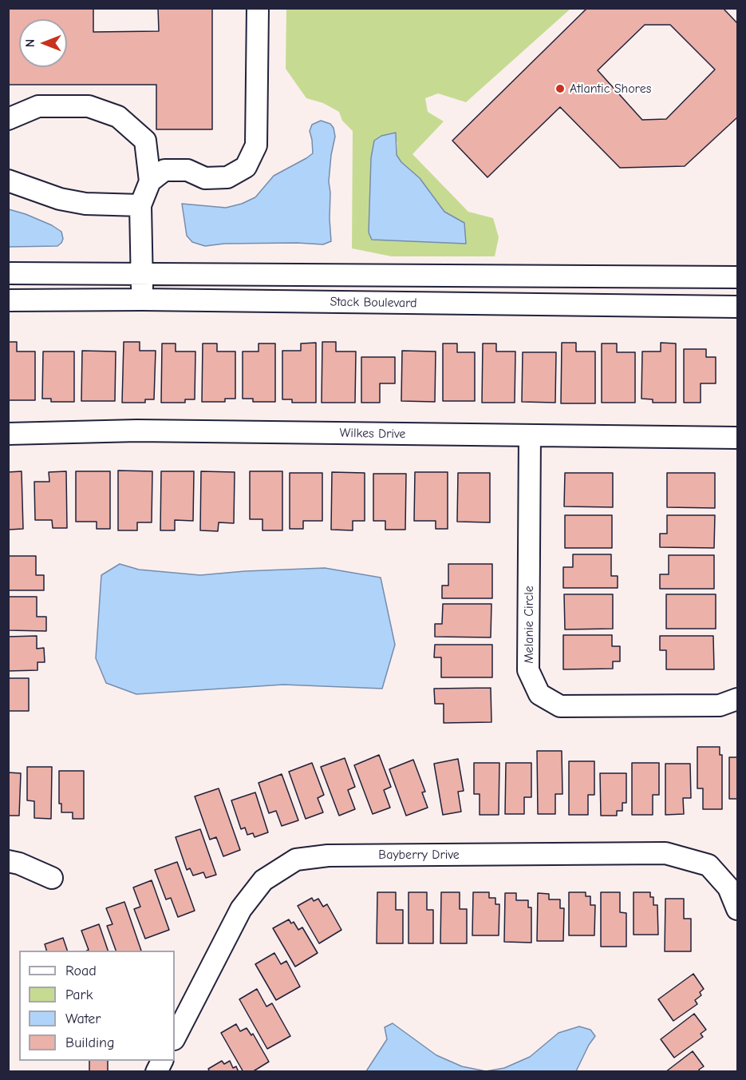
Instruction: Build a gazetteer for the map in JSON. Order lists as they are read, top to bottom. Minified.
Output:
{"streets":{"street":["Stack Boulevard","Wilkes Drive","Melanie Circle","Bayberry Drive"]},"crossings":[["Wilkes Drive","Melanie Circle"]],"places":["Atlantic Shores"],"legend":["Road","Park","Water","Building"],"north":"left"}
